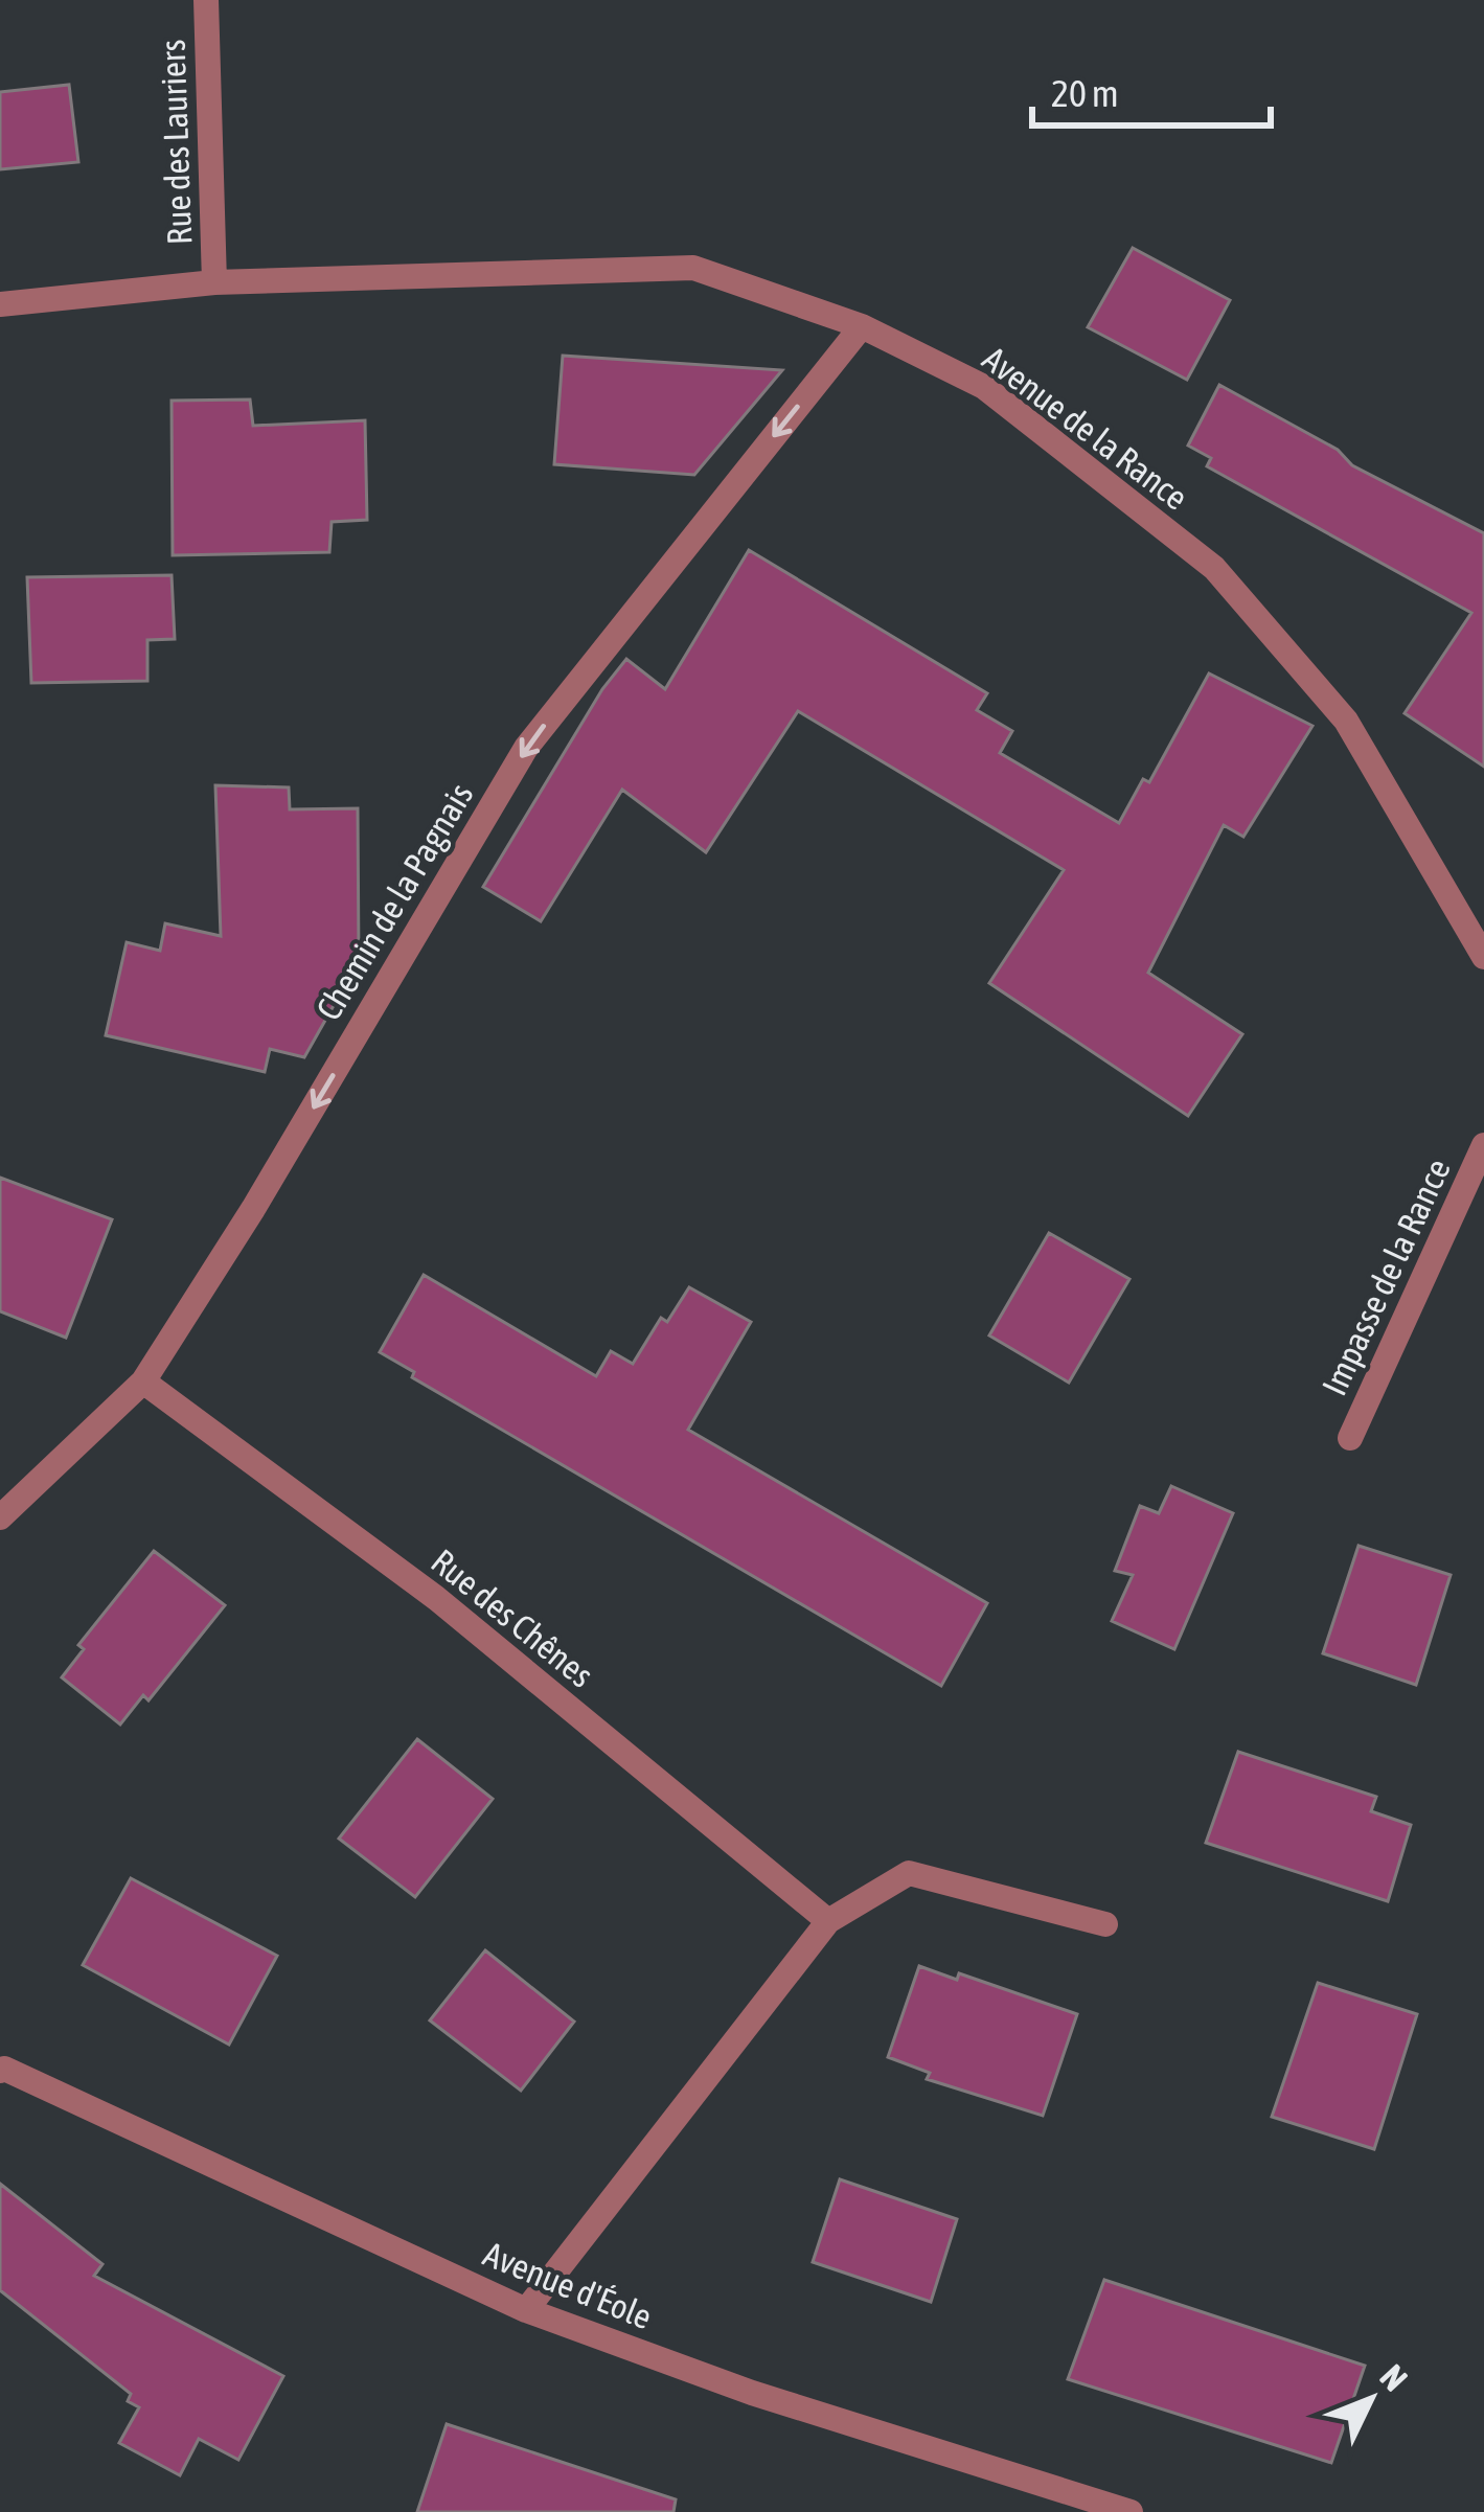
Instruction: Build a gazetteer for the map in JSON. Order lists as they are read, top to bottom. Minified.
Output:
{"streets":{"street":["Rue des Lauriers","Avenue de la Rance","Chemin de la Pagnais","Impasse de la Rance","Rue des Chênes","Avenue d'Éole"]},"crossings":[["Rue des Lauriers","Avenue de la Rance"],["Avenue de la Rance","Chemin de la Pagnais"],["Chemin de la Pagnais","Rue des Chênes"]],"one_way":["Chemin de la Pagnais"],"scale_bar":"20 m","north":"top right"}
